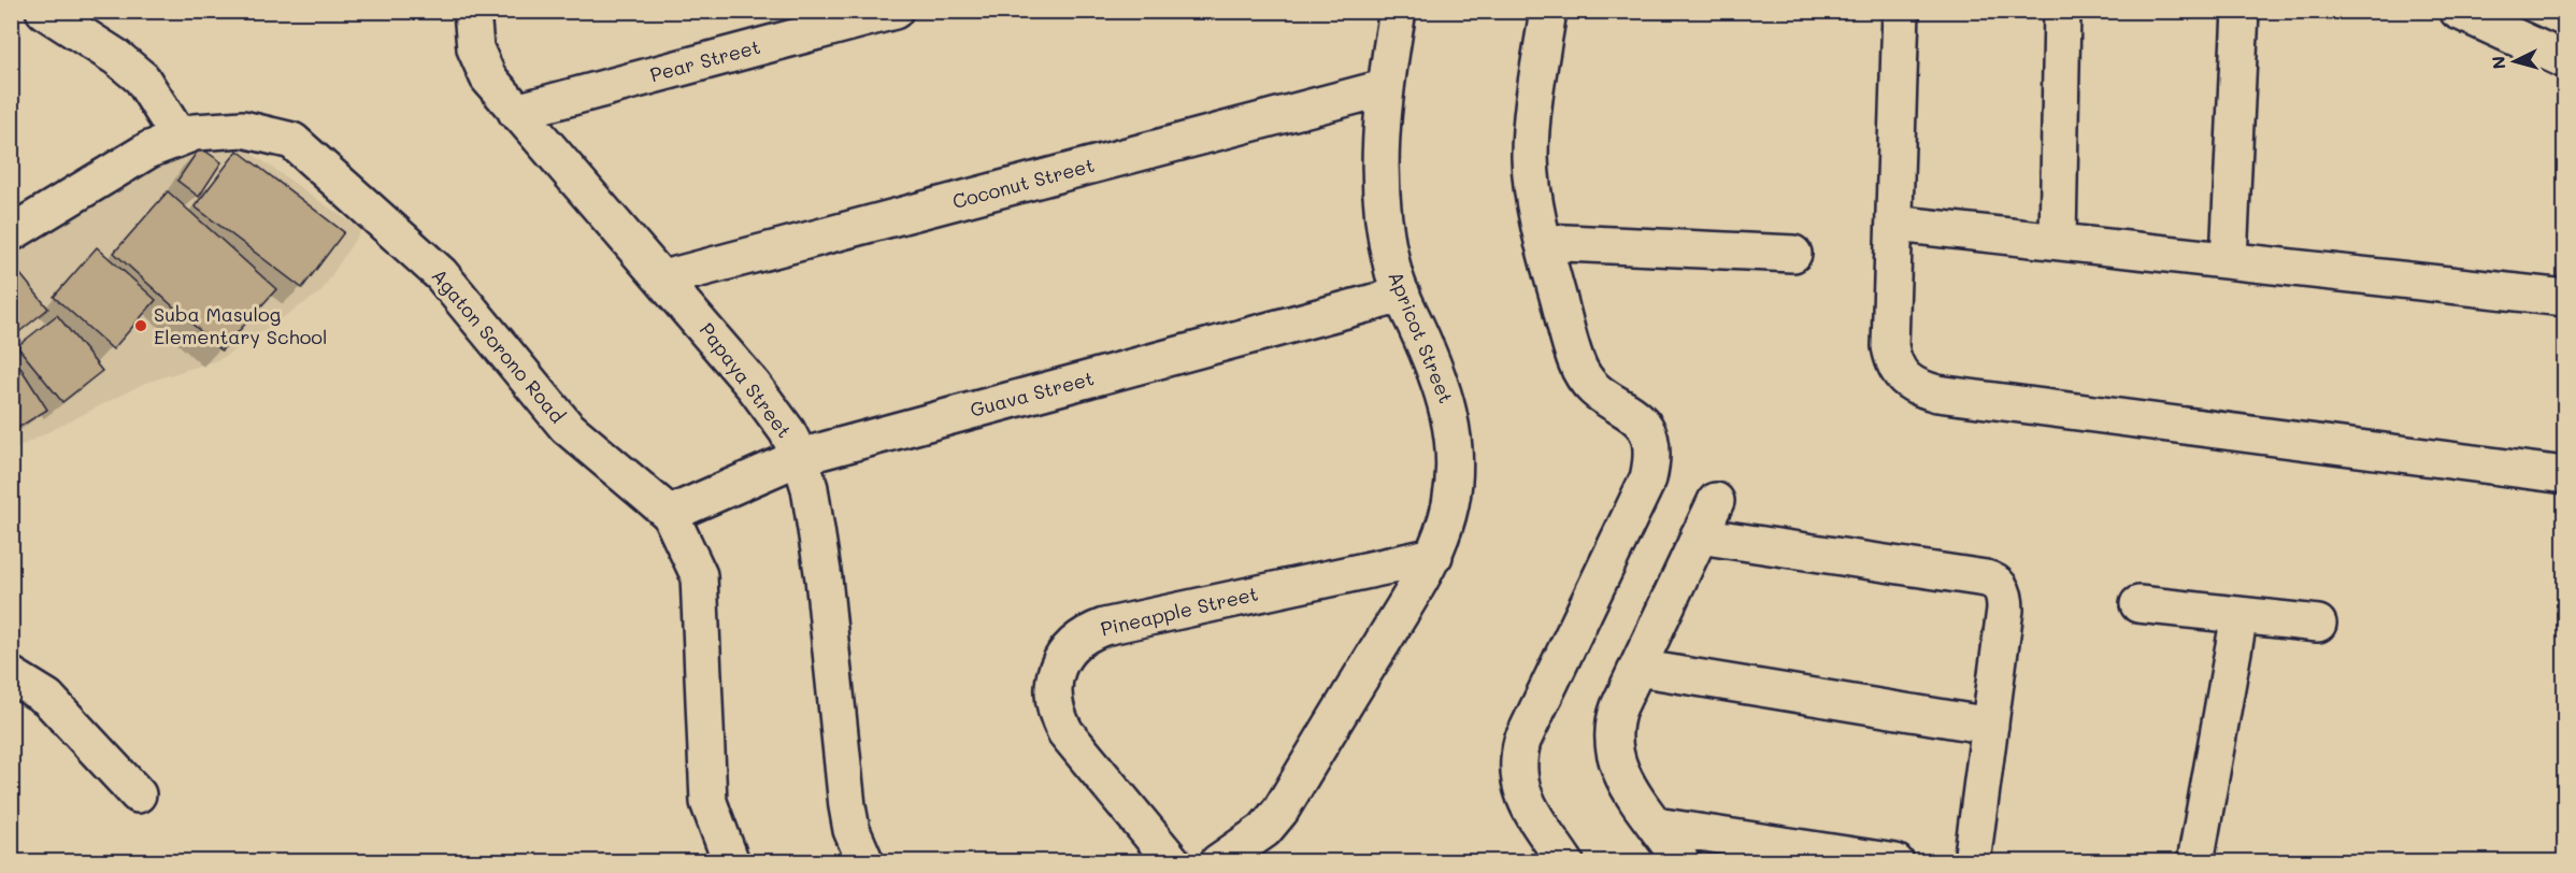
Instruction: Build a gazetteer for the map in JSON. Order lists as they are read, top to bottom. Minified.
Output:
{"streets":{"street":["Pear Street","Coconut Street","Apricot Street","Agaton Sorono Road","Papaya Street","Guava Street","Pineapple Street"]},"crossings":[["Pear Street","Papaya Street"],["Coconut Street","Apricot Street"],["Coconut Street","Papaya Street"],["Apricot Street","Guava Street"],["Apricot Street","Pineapple Street"],["Agaton Sorono Road","Guava Street"],["Papaya Street","Guava Street"]],"places":["Suba Masulog Elementary School"],"north":"left"}
